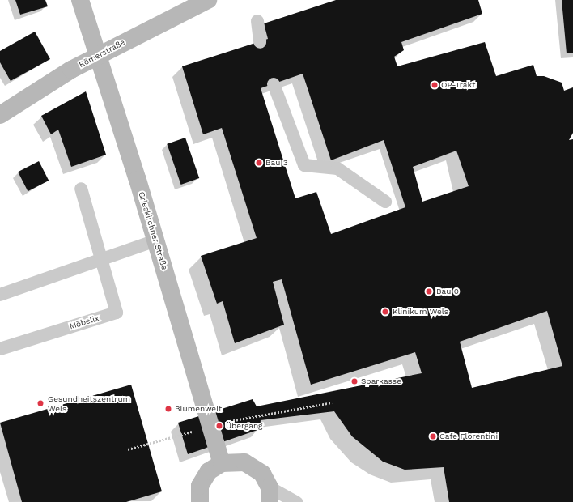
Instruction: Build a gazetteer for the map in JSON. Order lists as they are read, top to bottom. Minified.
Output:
{"streets":{"main road":["Römerstraße","Grieskirchner Straße"],"lane":["Möbelix"]},"crossings":[["Römerstraße","Grieskirchner Straße"]],"places":["OP-Trakt","Bau 3","Bau 0","Klinikum Wels","Sparkasse","Gesundheitszentrum Wels","Blumenwelt","Übergang","Cafe Florentini"]}
